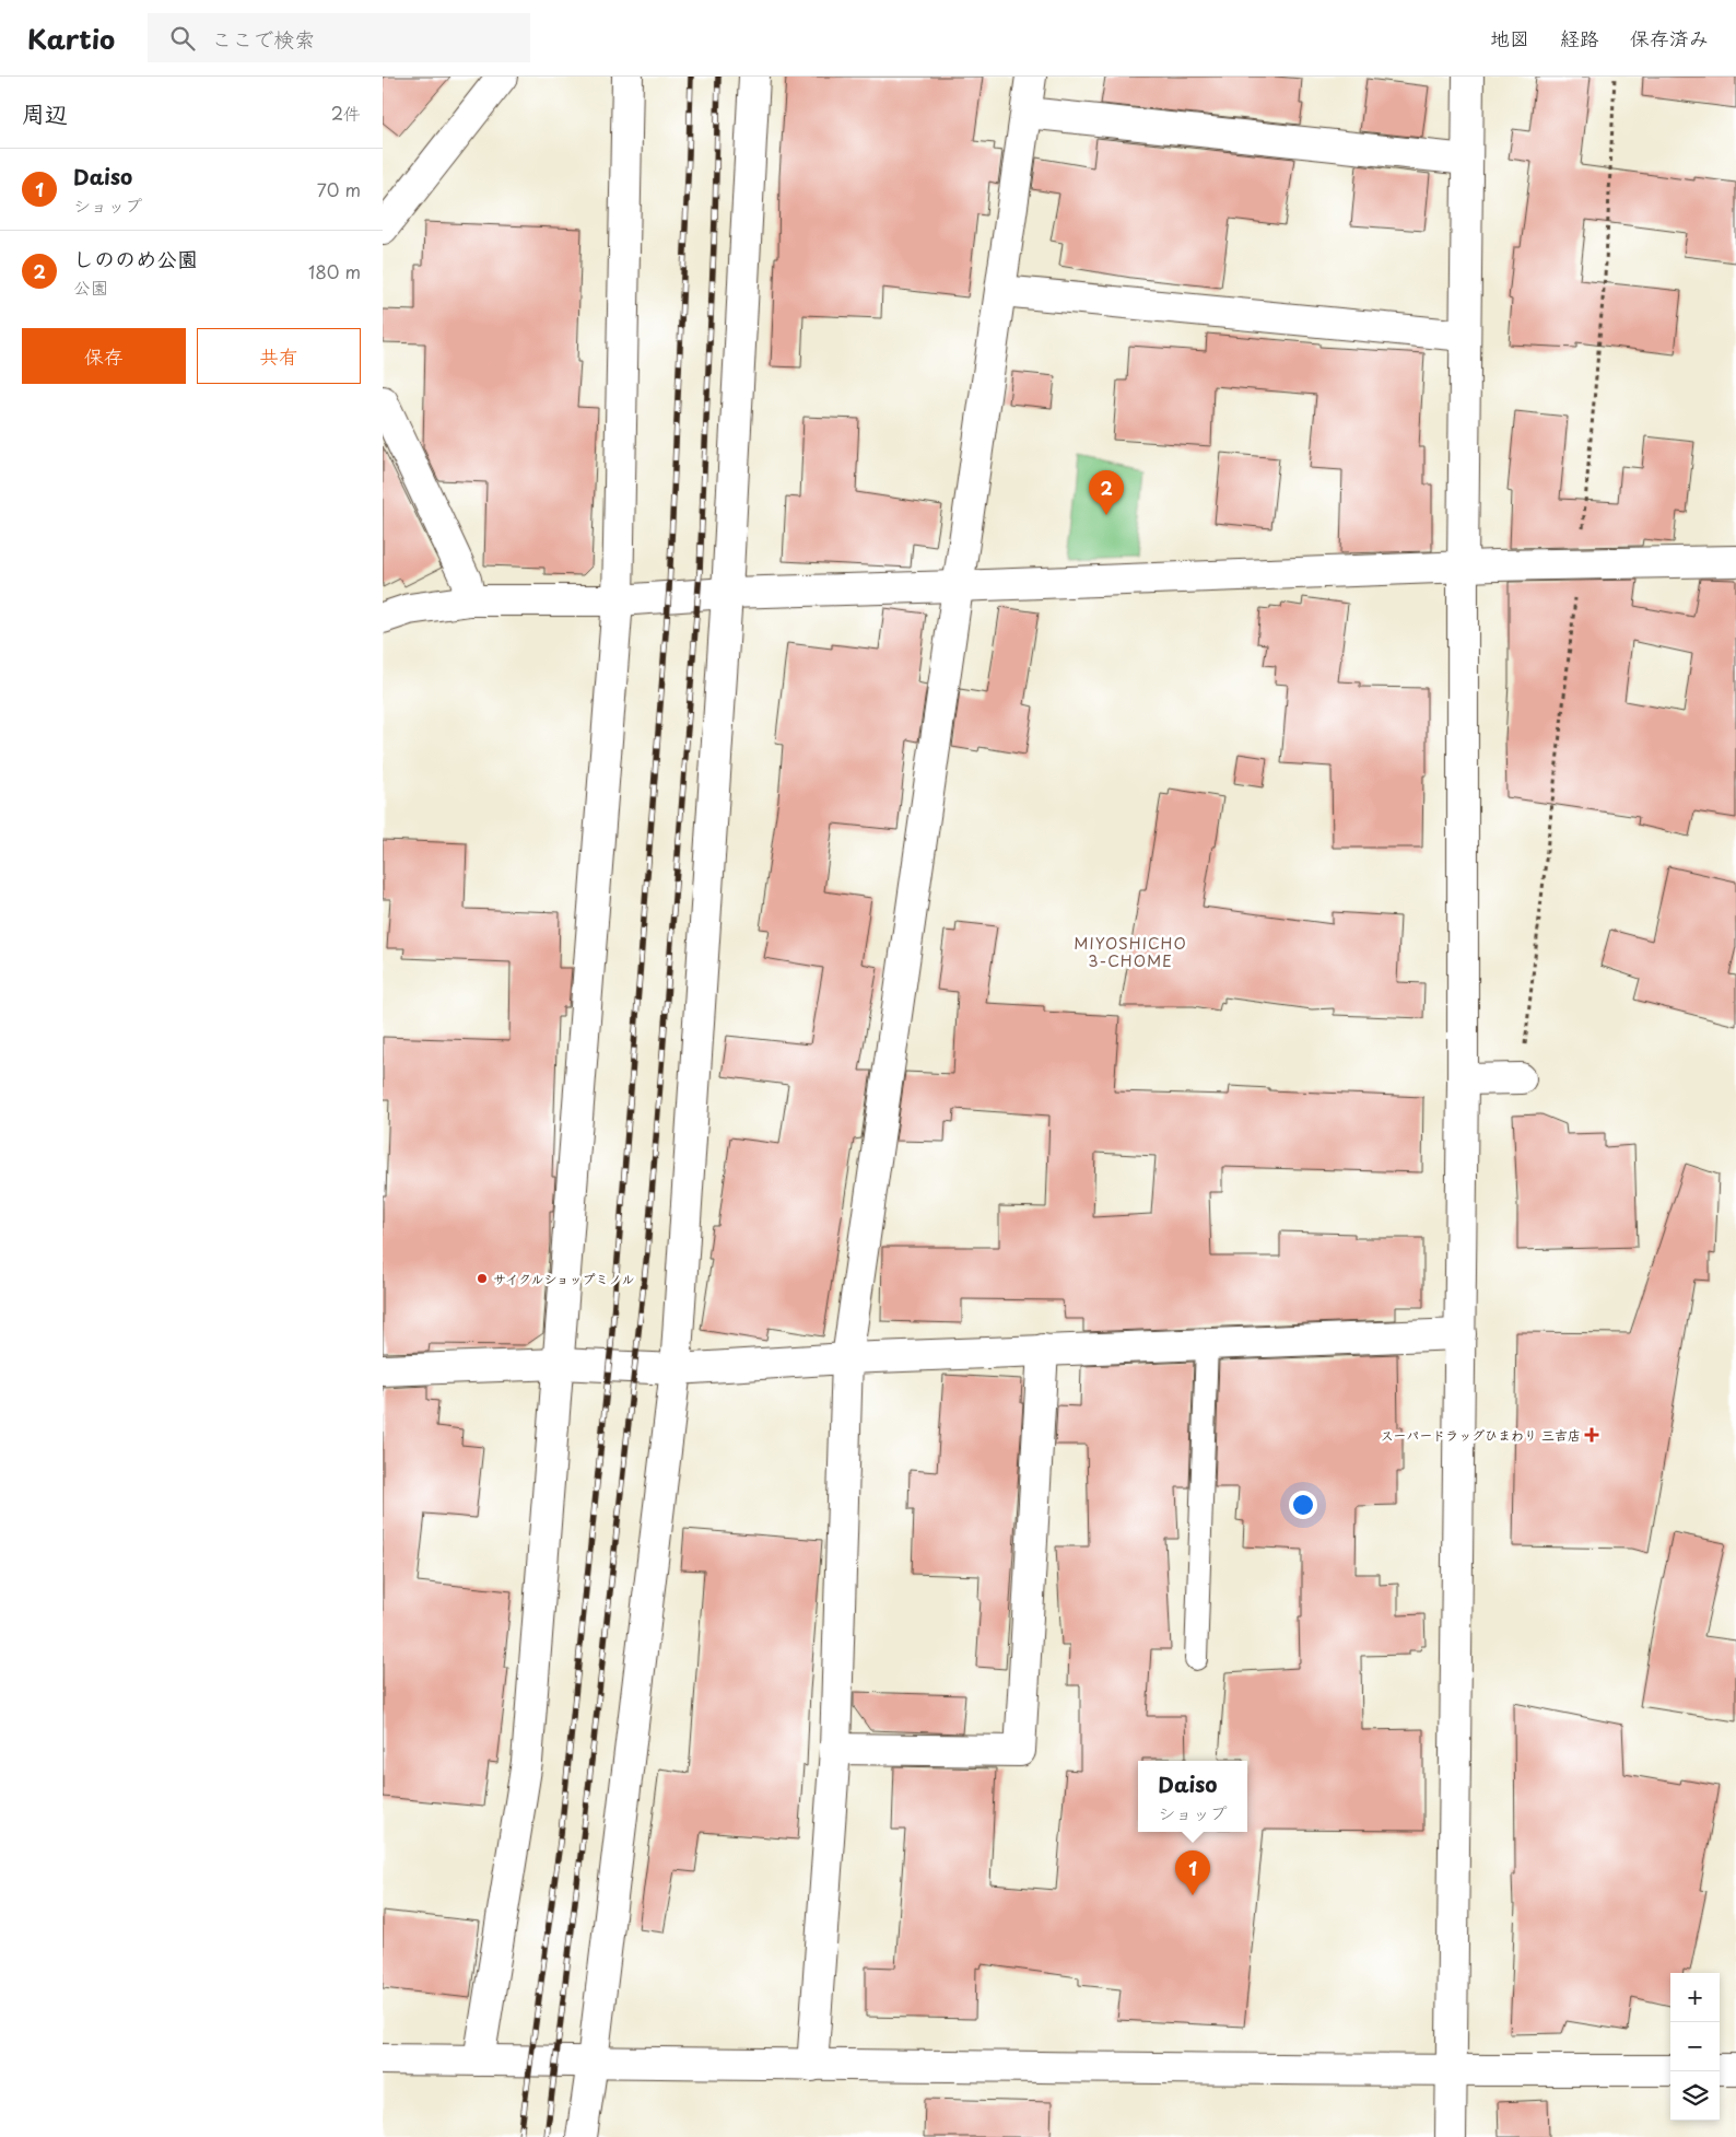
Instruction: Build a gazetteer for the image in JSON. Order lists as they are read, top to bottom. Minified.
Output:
{"districts":["MIYOSHICHO 3-CHOME"],"places":{"other":["サイクルショップミノル"],"health":["スーパードラッグひまわり 三吉店"]},"page":{"header":"Kartio","search":"ここで検索","nav":["地図","経路","保存済み"],"heading":["周辺","2件"],"list":[{"mark":"1","name":"Daiso","note":"ショップ","value":"70 m"},{"mark":"2","name":"しののめ公園","note":"公園","value":"180 m"}],"buttons":["保存","共有"],"pins":["2","1"],"popup":["Daiso","ショップ"],"map_buttons":["+","−"]}}
